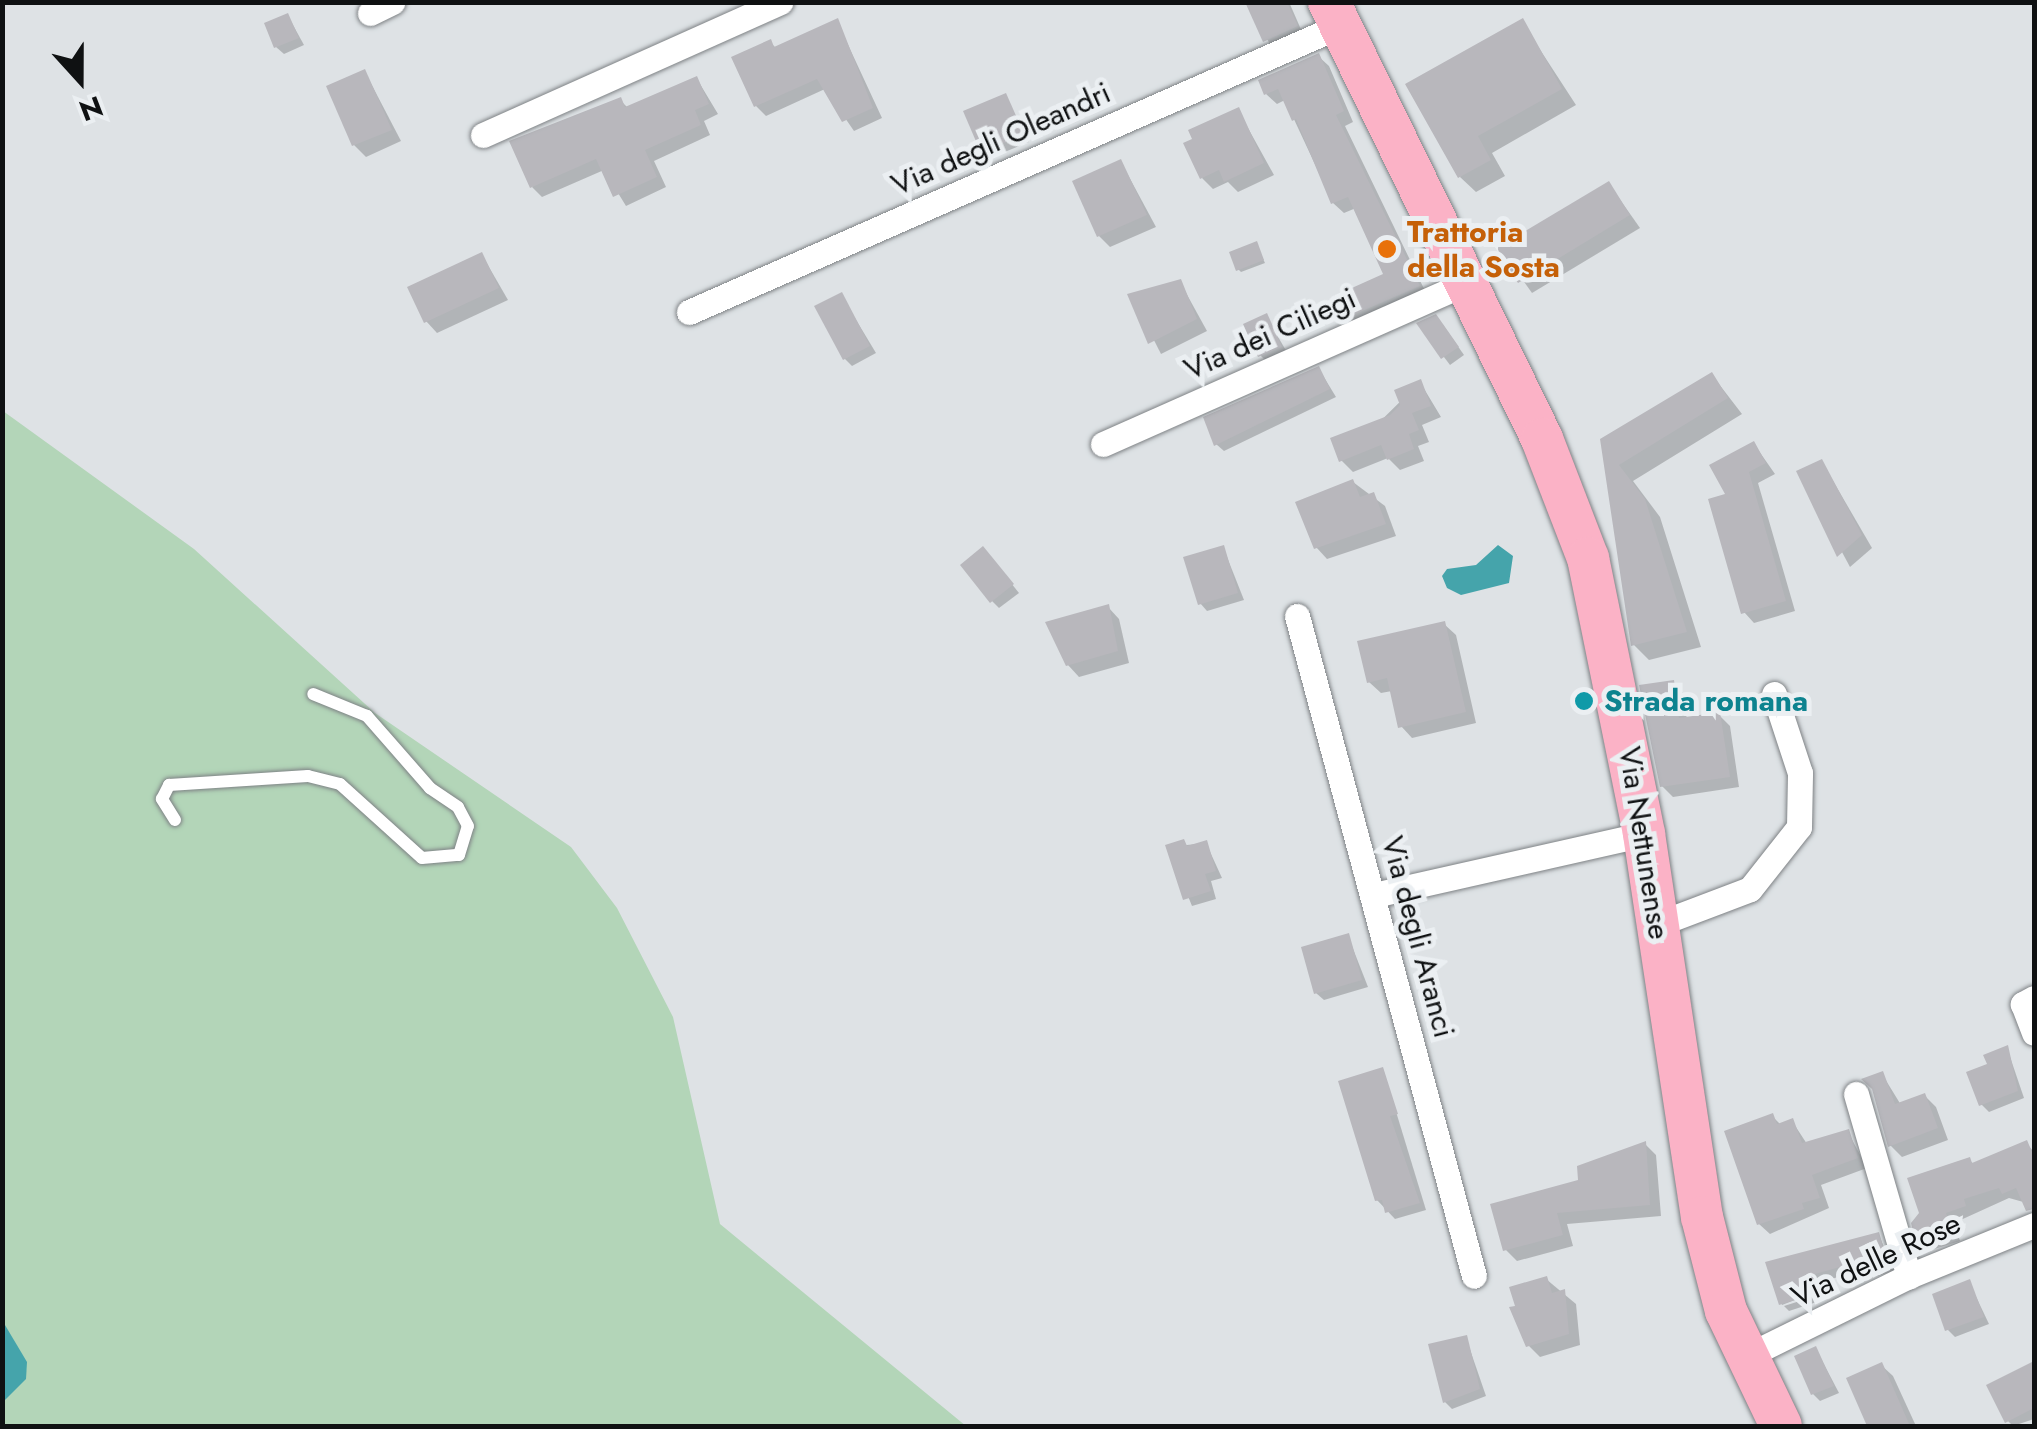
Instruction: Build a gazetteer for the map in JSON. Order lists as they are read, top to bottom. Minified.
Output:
{"streets":{"main road":["Via Nettunense"],"street":["Via degli Oleandri","Via dei Ciliegi","Via degli Aranci","Via delle Rose"]},"crossings":[["Via degli Oleandri","Via Nettunense"],["Via dei Ciliegi","Via Nettunense"],["Via Nettunense","Via delle Rose"]],"places":["Trattoria della Sosta","Strada romana"],"north":"bottom"}
